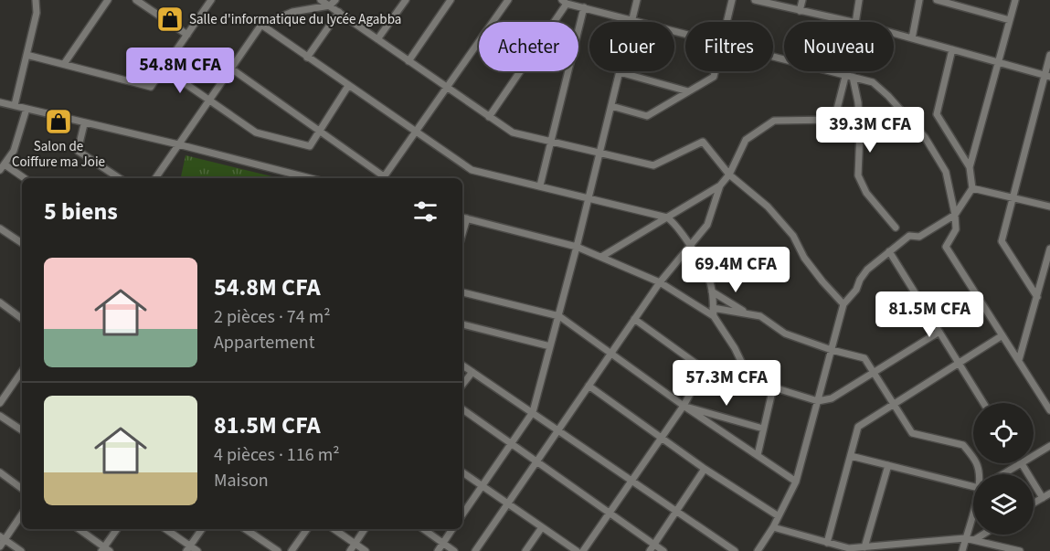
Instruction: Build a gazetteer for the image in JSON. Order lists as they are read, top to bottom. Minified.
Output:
{"places":{"shop":["Salle d'informatique du lycée Agabba","Salon de Coiffure ma Joie"]},"page":{"chip":["Acheter","Louer","Filtres","Nouveau"],"price":["54.8M CFA","39.3M CFA","69.4M CFA","81.5M CFA","57.3M CFA"],"heading":"5 biens","list":[{"name":"54.8M CFA","note":"2 pièces · 74 m² · Appartement"},{"name":"81.5M CFA","note":"4 pièces · 116 m² · Maison"}]}}
